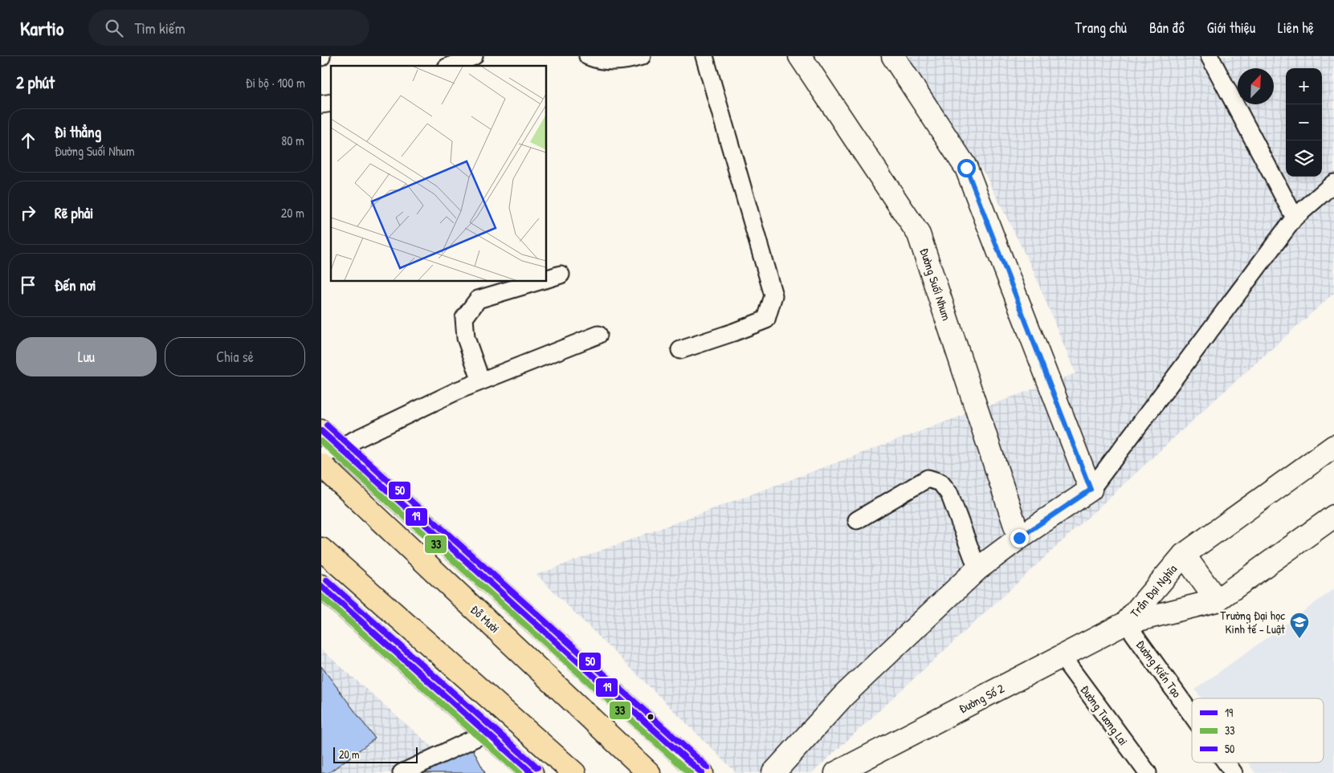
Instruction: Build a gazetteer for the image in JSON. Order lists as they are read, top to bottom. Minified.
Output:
{"streets":{"highway":["Đỗ Mười"],"street":["Đường Suối Nhum","Trần Đại Nghĩa","Đường Số 2"],"lane":["Đường Kiến Tạo","Đường Tương Lai"]},"crossings":[["Trần Đại Nghĩa","Đường Kiến Tạo"],["Trần Đại Nghĩa","Đường Số 2"],["Đường Kiến Tạo","Đường Số 2"],["Đường Số 2","Đường Tương Lai"]],"places":{"school or university":["Trường Đại học Kinh tế - Luật"]},"lines":["transit line 50","transit line 19","transit line 33"],"legend":["19","33","50"],"scale_bar":"20 m","north":"top right","page":{"header":"Kartio","search":"Tìm kiếm","nav":["Trang chủ","Bản đồ","Giới thiệu","Liên hệ"],"heading":["2 phút","Đi bộ · 100 m"],"map_buttons":["+","−"],"list":[["Đi thẳng","Đường Suối Nhum","80 m"],["Rẽ phải","20 m"],"Đến nơi"],"buttons":["Lưu","Chia sẻ"],"scale":"20 m"}}
